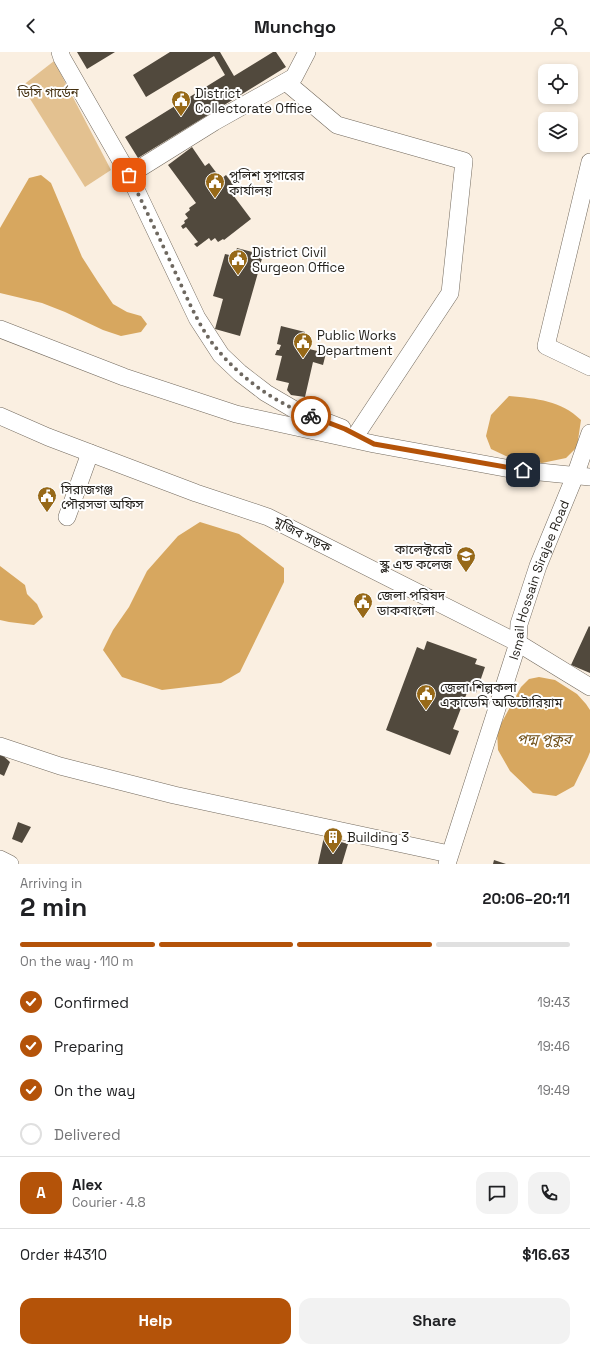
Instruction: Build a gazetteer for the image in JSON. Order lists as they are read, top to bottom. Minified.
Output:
{"streets":{"street":["মুজিব সড়ক","Ismail Hossain Sirajee Road"]},"crossings":[["মুজিব সড়ক","Ismail Hossain Sirajee Road"]],"water":["পদ্ম পুকুর"],"parks":["ডিসি গার্ডেন"],"places":{"public building":["District Collectorate Office","পুলিশ সুপারের কার্যালয়","District Civil Surgeon Office","Public Works Department","সিরাজগঞ্জ পৌরসভা অফিস","জেলা পরিষদ ডাকবাংলো","জেলা শিল্পকলা একাডেমি অডিটোরিয়াম"],"school or university":["কালেক্টরেট স্কুল এন্ড কলেজ"],"building":["Building 3"]},"page":{"header":"Munchgo","heading":["2 min","Arriving in","20:06–20:11"],"panel":["Alex","Courier · 4.8","Order #4310","$16.63"],"bar":"On the way · 110 m","list":[["Confirmed","19:43"],["Preparing","19:46"],["On the way","19:49"],"Delivered"],"round":"A","buttons":["Help","Share"]}}
